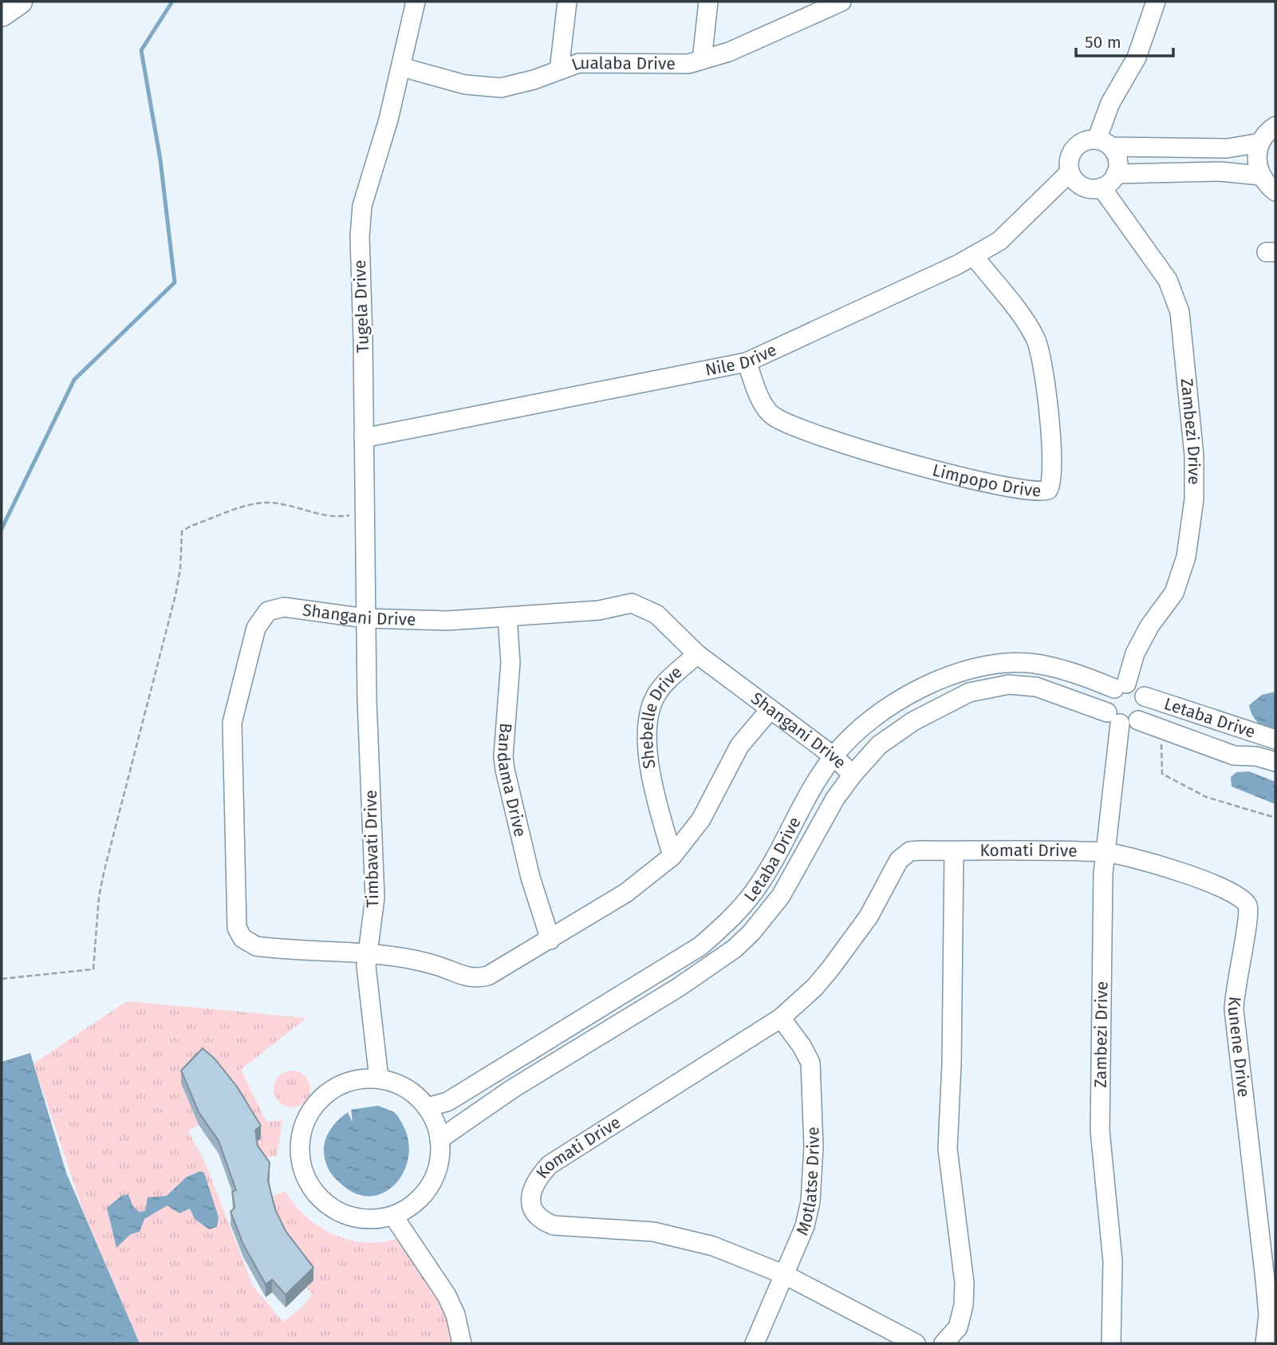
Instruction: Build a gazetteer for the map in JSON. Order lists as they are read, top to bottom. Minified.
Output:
{"streets":{"street":["Lualaba Drive","Tugela Drive","Nile Drive","Zambezi Drive","Limpopo Drive","Shangani Drive","Letaba Drive","Shebelle Drive","Bandama Drive","Timbavati Drive","Komati Drive","Kunene Drive","Motlatse Drive"]},"crossings":[["Lualaba Drive","Tugela Drive"],["Tugela Drive","Nile Drive"],["Tugela Drive","Shangani Drive"],["Tugela Drive","Timbavati Drive"],["Nile Drive","Zambezi Drive"],["Nile Drive","Limpopo Drive"],["Zambezi Drive","Letaba Drive"],["Zambezi Drive","Komati Drive"],["Zambezi Drive","Kunene Drive"],["Shangani Drive","Letaba Drive"],["Shangani Drive","Shebelle Drive"],["Shangani Drive","Bandama Drive"],["Shangani Drive","Timbavati Drive"],["Letaba Drive","Timbavati Drive"],["Komati Drive","Kunene Drive"],["Komati Drive","Motlatse Drive"]],"scale_bar":"50 m"}
